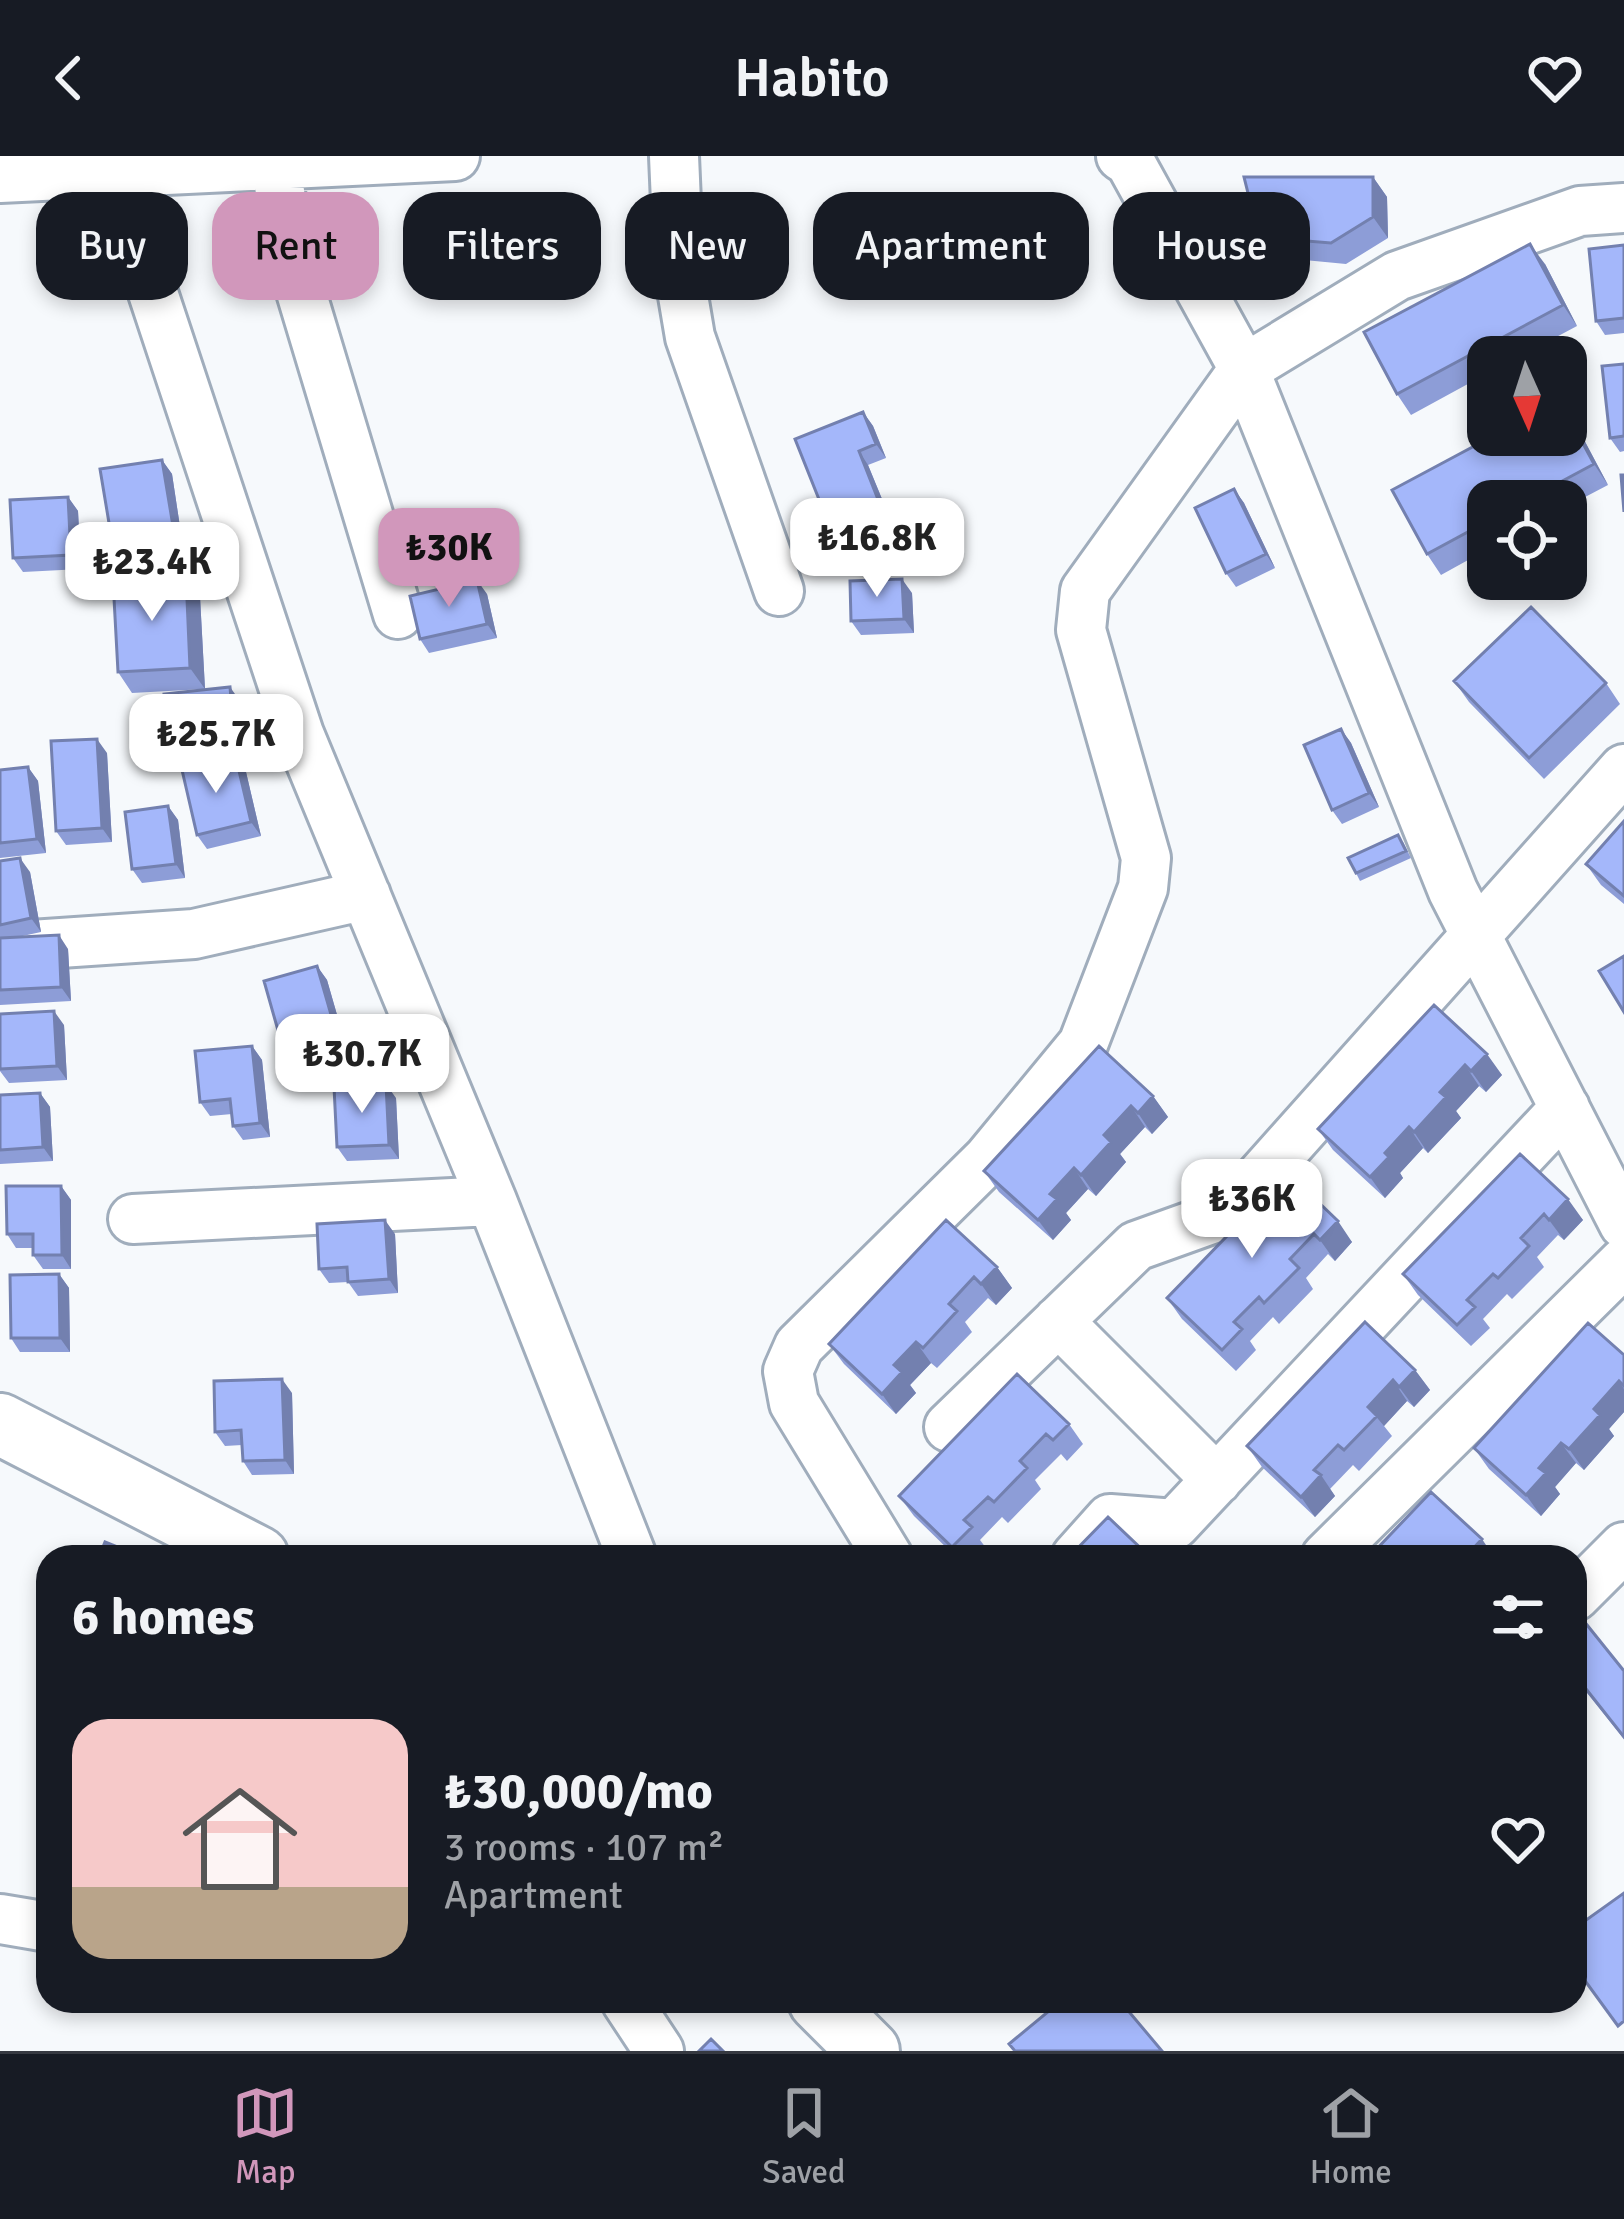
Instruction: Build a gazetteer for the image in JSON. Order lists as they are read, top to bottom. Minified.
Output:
{"north":"bottom","page":{"header":"Habito","chip":["Buy","Rent","Filters","New","Apartment","House"],"price":["₺16.8K","₺30K","₺23.4K","₺25.7K","₺30.7K","₺36K"],"heading":"6 homes","list":[{"name":"₺30,000/mo","note":"3 rooms · 107 m² · Apartment"}],"tabs":["Map","Saved","Home"]}}
